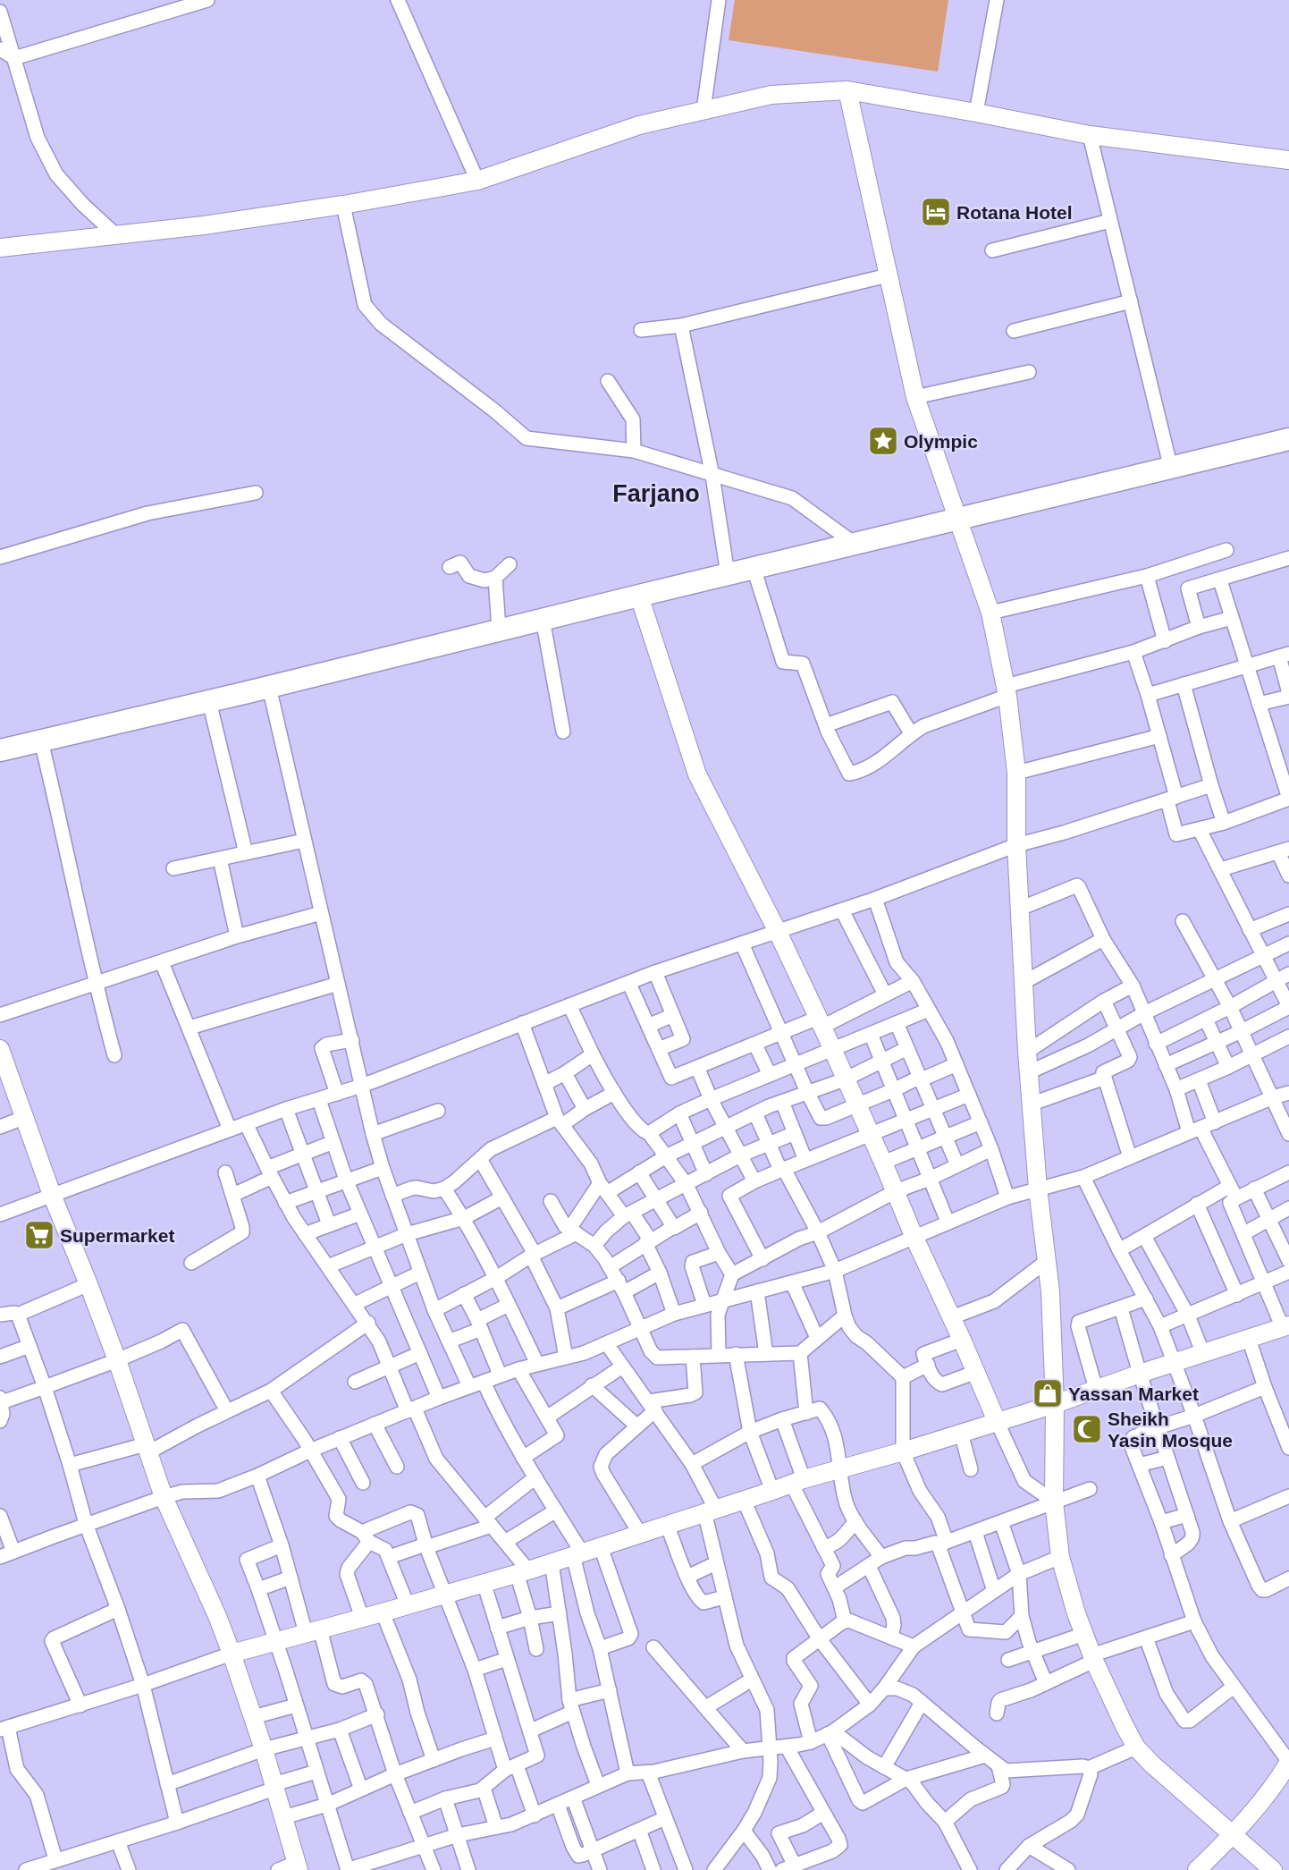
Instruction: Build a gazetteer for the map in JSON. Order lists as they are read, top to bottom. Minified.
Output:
{"districts":["Farjano"],"places":{"hotel":["Rotana Hotel"],"place":["Olympic"],"supermarket":["Supermarket"],"shop":["Yassan Market"],"mosque":["Sheikh Yasin Mosque"]}}
